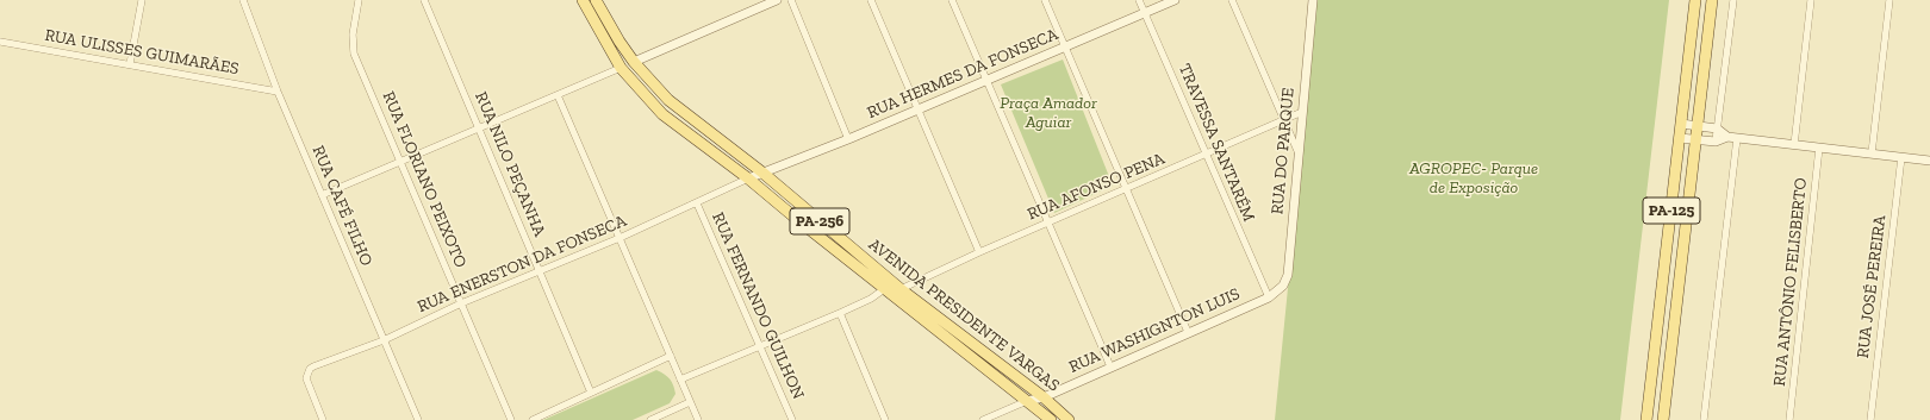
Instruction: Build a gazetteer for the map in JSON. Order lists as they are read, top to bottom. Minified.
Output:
{"streets":{"main road":["PA-125","PA-256","AVENIDA PRESIDENTE VARGAS"],"street":["RUA ULISSES GUIMARÃES","RUA HERMES DA FONSECA","TRAVESSA SANTARÉM","RUA DO PARQUE","RUA NILO PEÇANHA","RUA FLORIANO PEIXOTO","RUA AFONSO PENA","RUA CAFÉ FILHO","RUA ENERSTON DA FONSECA","RUA ANTÔNIO FELISBERTO","RUA JOSÉ PEREIRA","RUA FERNANDO GUILHON","RUA WASHIGNTON LUIS"]},"crossings":[["RUA ULISSES GUIMARÃES","RUA CAFÉ FILHO"],["RUA HERMES DA FONSECA","TRAVESSA SANTARÉM"],["RUA HERMES DA FONSECA","RUA ENERSTON DA FONSECA"],["RUA HERMES DA FONSECA","AVENIDA PRESIDENTE VARGAS"],["TRAVESSA SANTARÉM","RUA DO PARQUE"],["TRAVESSA SANTARÉM","RUA AFONSO PENA"],["TRAVESSA SANTARÉM","RUA WASHIGNTON LUIS"],["RUA DO PARQUE","RUA AFONSO PENA"],["RUA DO PARQUE","RUA WASHIGNTON LUIS"],["RUA NILO PEÇANHA","RUA ENERSTON DA FONSECA"],["RUA FLORIANO PEIXOTO","RUA ENERSTON DA FONSECA"],["RUA AFONSO PENA","AVENIDA PRESIDENTE VARGAS"],["RUA CAFÉ FILHO","RUA ENERSTON DA FONSECA"],["RUA ENERSTON DA FONSECA","RUA FERNANDO GUILHON"],["RUA ENERSTON DA FONSECA","AVENIDA PRESIDENTE VARGAS"],["AVENIDA PRESIDENTE VARGAS","RUA WASHIGNTON LUIS"]],"parks":["Praça Amador Aguiar","AGROPEC- Parque de Exposição"]}
